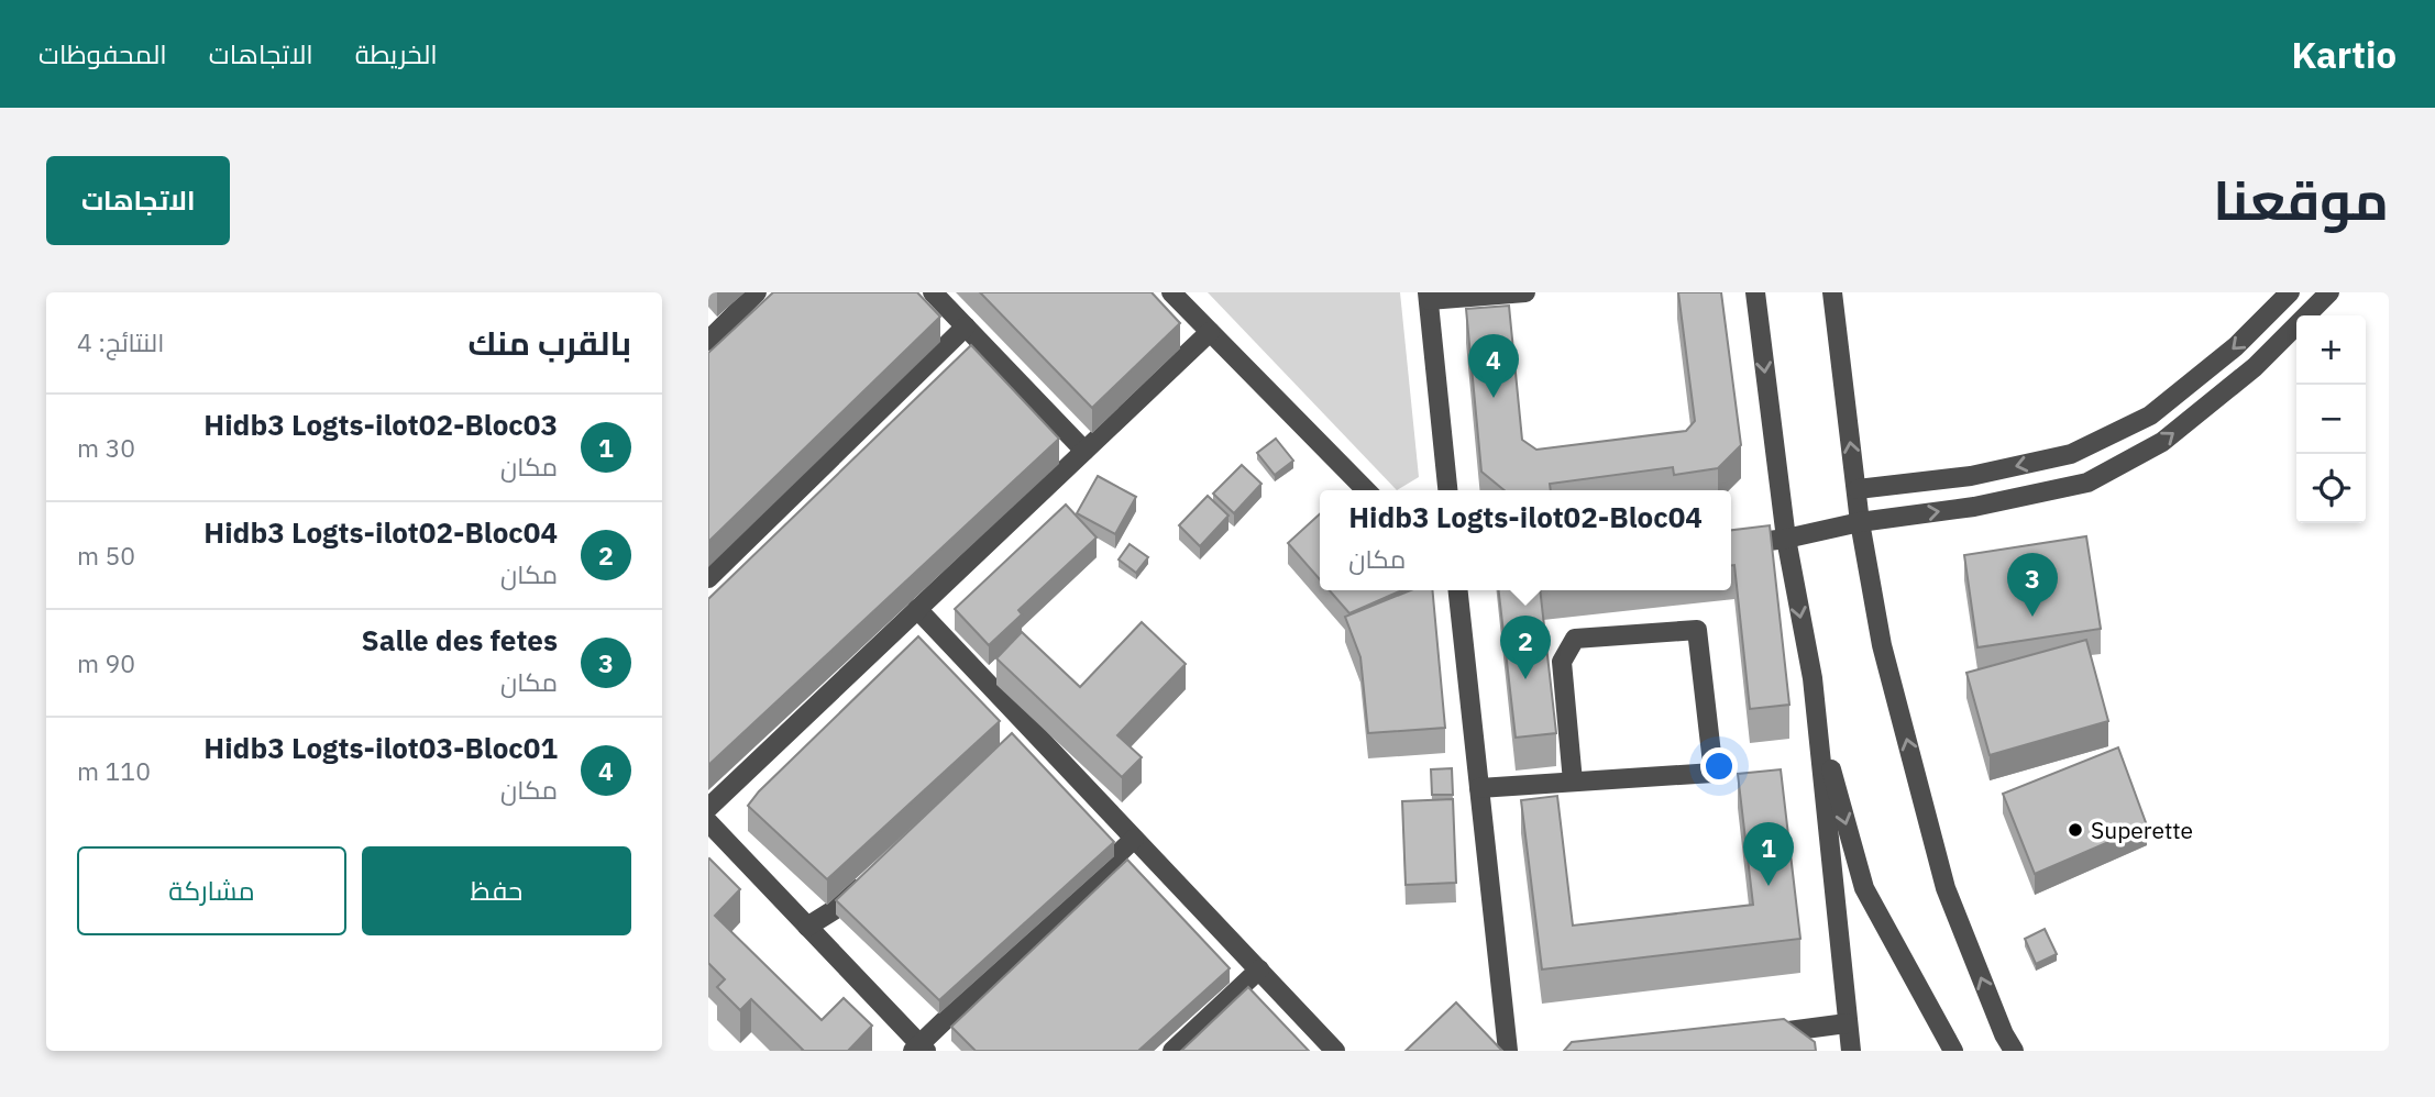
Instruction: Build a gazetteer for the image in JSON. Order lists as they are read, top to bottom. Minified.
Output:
{"places":["Superette"],"page":{"header":"Kartio","nav":["الخريطة","الاتجاهات","المحفوظات"],"title":"موقعنا","buttons":["الاتجاهات",["حفظ","مشاركة"]],"heading":["بالقرب منك","النتائج: 4"],"map_buttons":["+","−"],"pins":["4","3","2","1"],"list":[{"mark":"1","name":"Hidb3 Logts-ilot02-Bloc03","note":"مكان","value":"30 m"},{"mark":"2","name":"Hidb3 Logts-ilot02-Bloc04","note":"مكان","value":"50 m"},{"mark":"3","name":"Salle des fetes","note":"مكان","value":"90 m"},{"mark":"4","name":"Hidb3 Logts-ilot03-Bloc01","note":"مكان","value":"110 m"}],"popup":["Hidb3 Logts-ilot02-Bloc04","مكان"]}}
